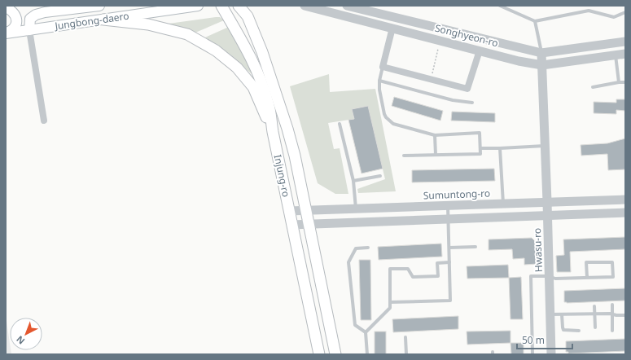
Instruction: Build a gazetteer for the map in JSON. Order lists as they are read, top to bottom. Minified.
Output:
{"streets":{"main road":["Jungbong-daero","Injung-ro"],"street":["Songhyeon-ro","Sumuntong-ro","Hwasu-ro"]},"crossings":[["Songhyeon-ro","Hwasu-ro"],["Injung-ro","Sumuntong-ro"],["Sumuntong-ro","Hwasu-ro"]],"scale_bar":"50 m","north":"bottom left"}
